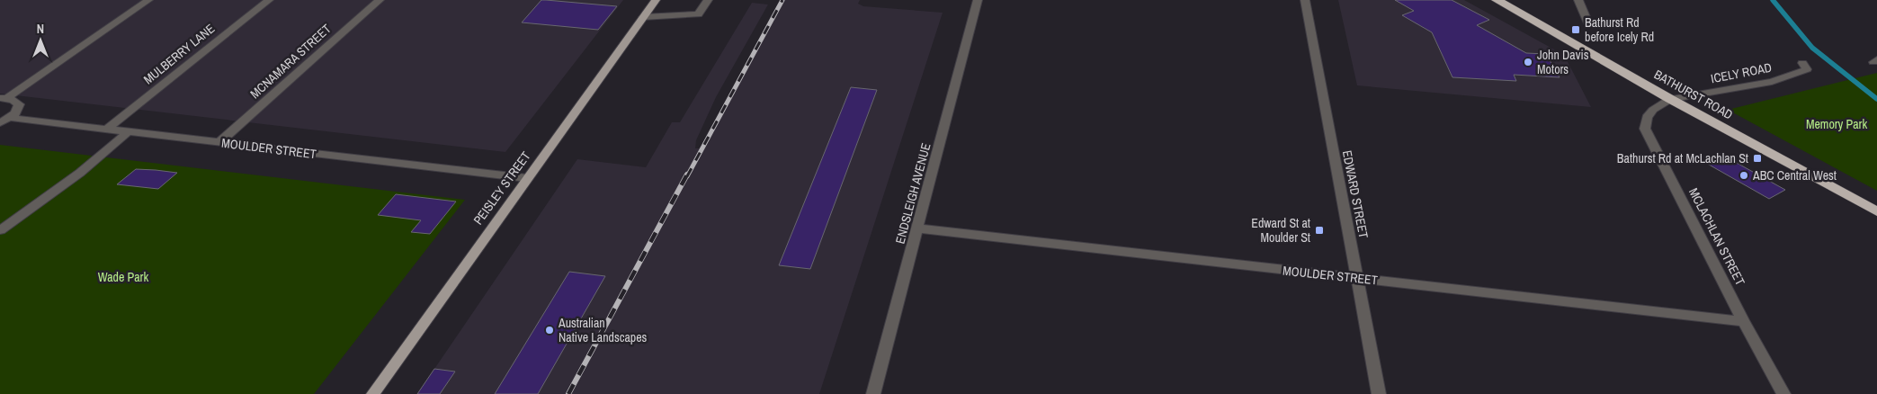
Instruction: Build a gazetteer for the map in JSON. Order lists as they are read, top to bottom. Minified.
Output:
{"streets":{"highway":["BATHURST ROAD"],"main road":["PEISLEY STREET"],"street":["MULBERRY LANE","MCNAMARA STREET","ICELY ROAD","MOULDER STREET","ENDSLEIGH AVENUE","EDWARD STREET","MCLACHLAN STREET"]},"crossings":[["MULBERRY LANE","MOULDER STREET"],["MCNAMARA STREET","MOULDER STREET"],["ICELY ROAD","BATHURST ROAD"],["ICELY ROAD","MCLACHLAN STREET"],["BATHURST ROAD","MCLACHLAN STREET"],["MOULDER STREET","PEISLEY STREET"],["MOULDER STREET","ENDSLEIGH AVENUE"],["MOULDER STREET","EDWARD STREET"],["MOULDER STREET","MCLACHLAN STREET"]],"parks":["Memory Park","Wade Park"],"places":{"transit":["Bathurst Rd before Icely Rd","Bathurst Rd at McLachlan St","Edward St at Moulder St"],"other":["John Davis Motors","ABC Central West","Australian Native Landscapes"]},"north":"top"}
